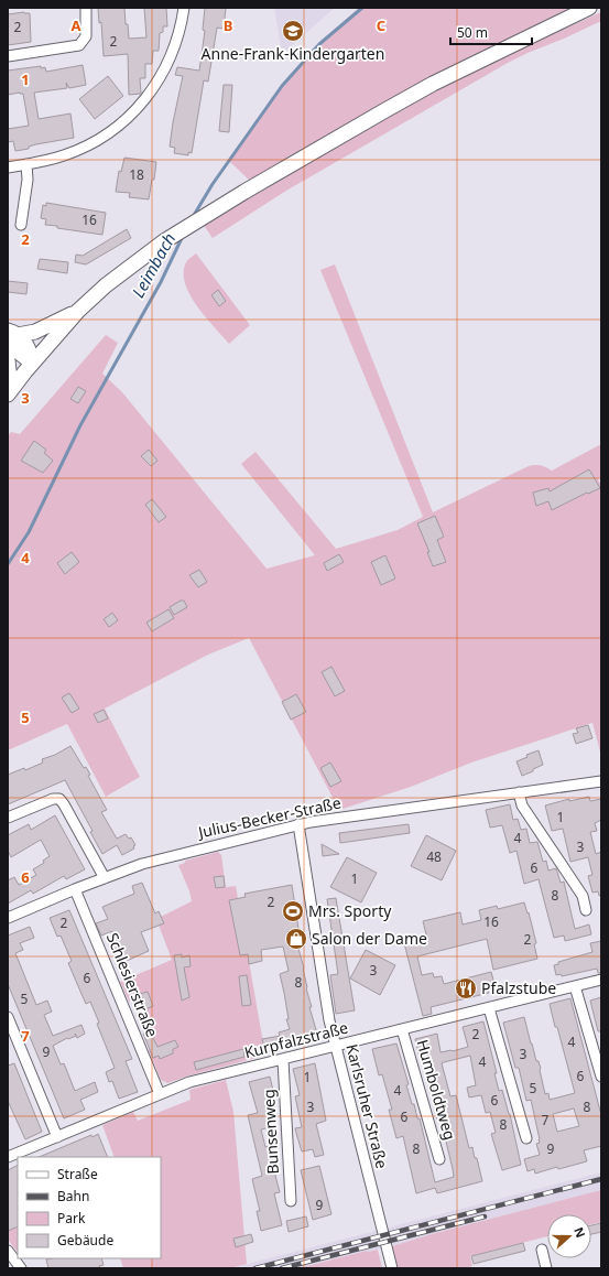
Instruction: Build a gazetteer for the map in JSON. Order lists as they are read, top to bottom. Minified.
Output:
{"streets":{"street":["Julius-Becker-Straße","Schlesierstraße","Kurpfalzstraße","Humboldtweg","Karlsruher Straße","Bunsenweg"]},"crossings":[["Julius-Becker-Straße","Schlesierstraße"],["Julius-Becker-Straße","Karlsruher Straße"],["Schlesierstraße","Kurpfalzstraße"],["Kurpfalzstraße","Humboldtweg"],["Kurpfalzstraße","Karlsruher Straße"],["Kurpfalzstraße","Bunsenweg"]],"water":["Leimbach"],"places":{"school or university":["Anne-Frank-Kindergarten"],"sports":["Mrs. Sporty"],"shop":["Salon der Dame"],"restaurant":["Pfalzstube"]},"house_numbers":["2","2","18","16","1","4","3","48","6","1","8","2","16","2","2","3","6","8","5","2","4","9","3","4","6","1","5","4","6","3","8","6","7","8","8","9","9"],"legend":["Straße","Bahn","Park","Gebäude"],"scale_bar":"50 m","north":"right","grid":{"columns":["A","B","C"],"rows":["1","2","3","4","5","6","7"]}}
